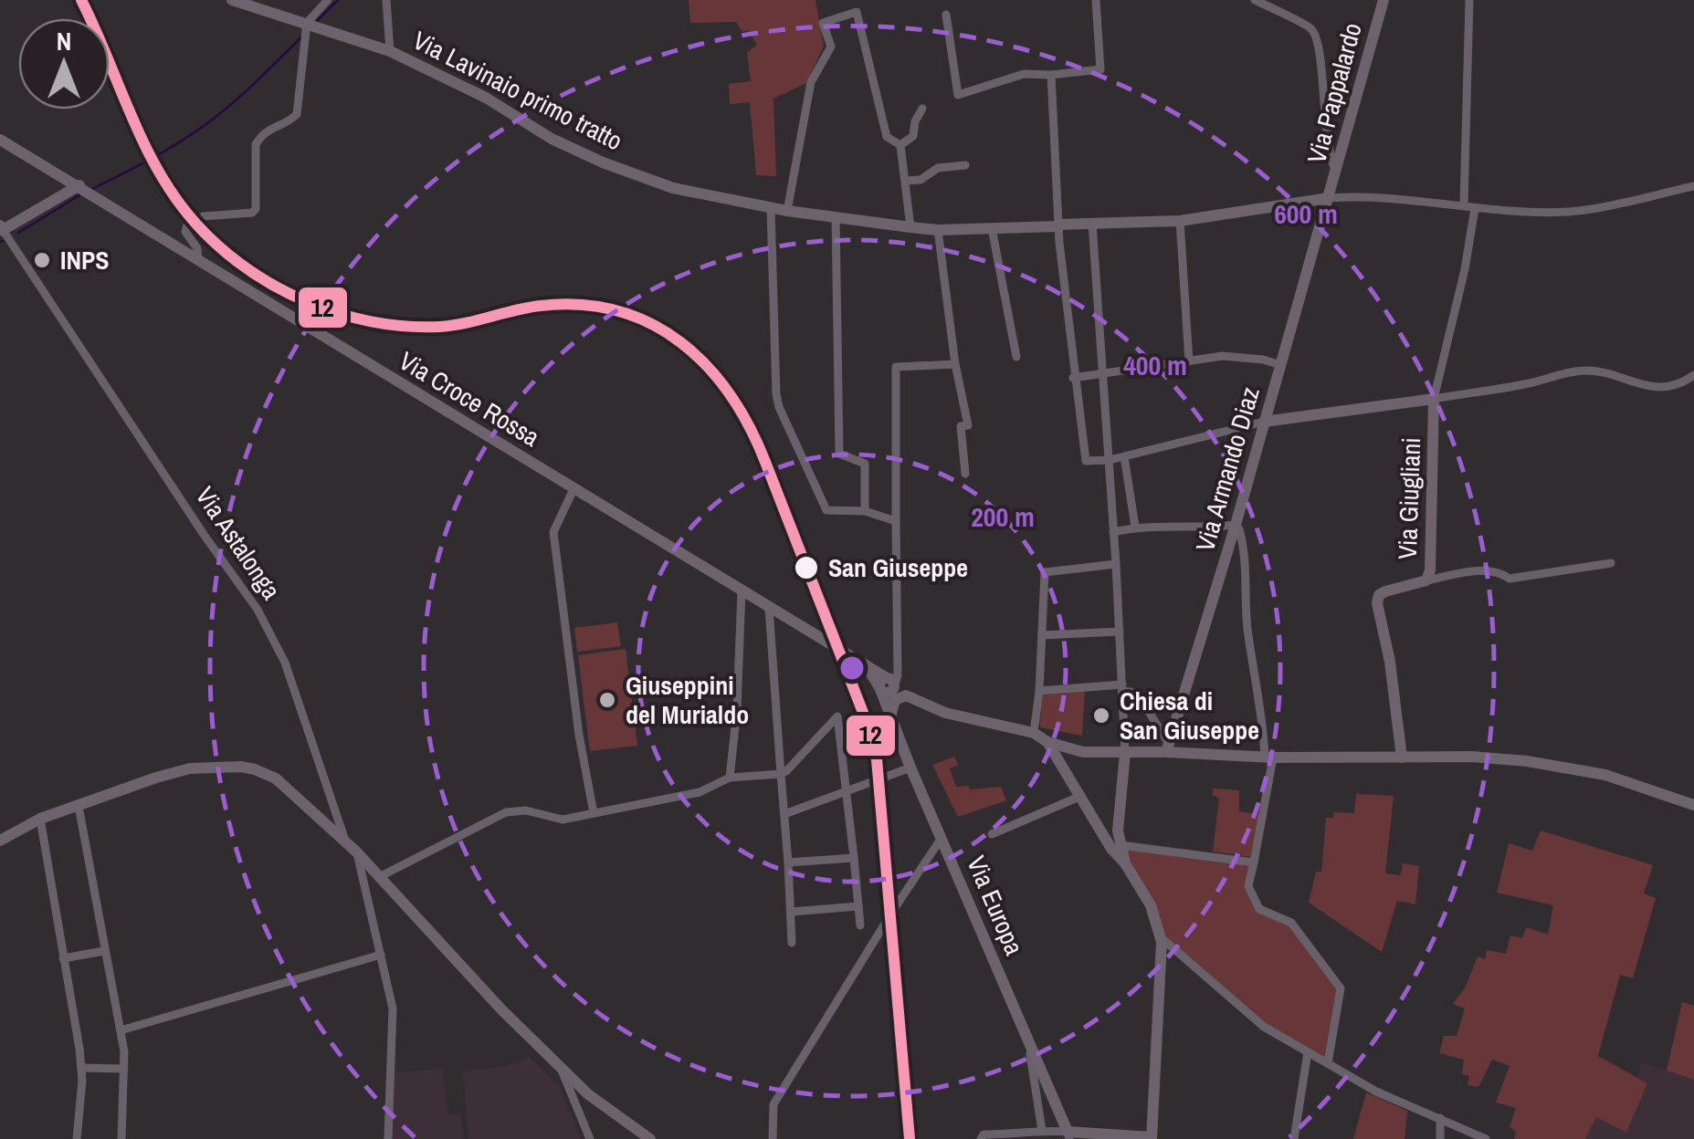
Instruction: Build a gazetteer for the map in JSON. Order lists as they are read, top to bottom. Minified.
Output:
{"streets":{"main road":["Via Lavinaio primo tratto","Via Pappalardo","Via Croce Rossa","Via Armando Diaz","Via Giugliani","Via Astalonga","Via Europa"]},"crossings":[["Via Lavinaio primo tratto","Via Pappalardo"],["Via Lavinaio primo tratto","Via Armando Diaz"],["Via Pappalardo","Via Armando Diaz"],["Via Croce Rossa","Via Europa"]],"places":["INPS","San Giuseppe","Giuseppini del Murialdo","Chiesa di San Giuseppe"],"lines":["transit line 12"],"north":"top","rings":["600 m","400 m","200 m"]}
